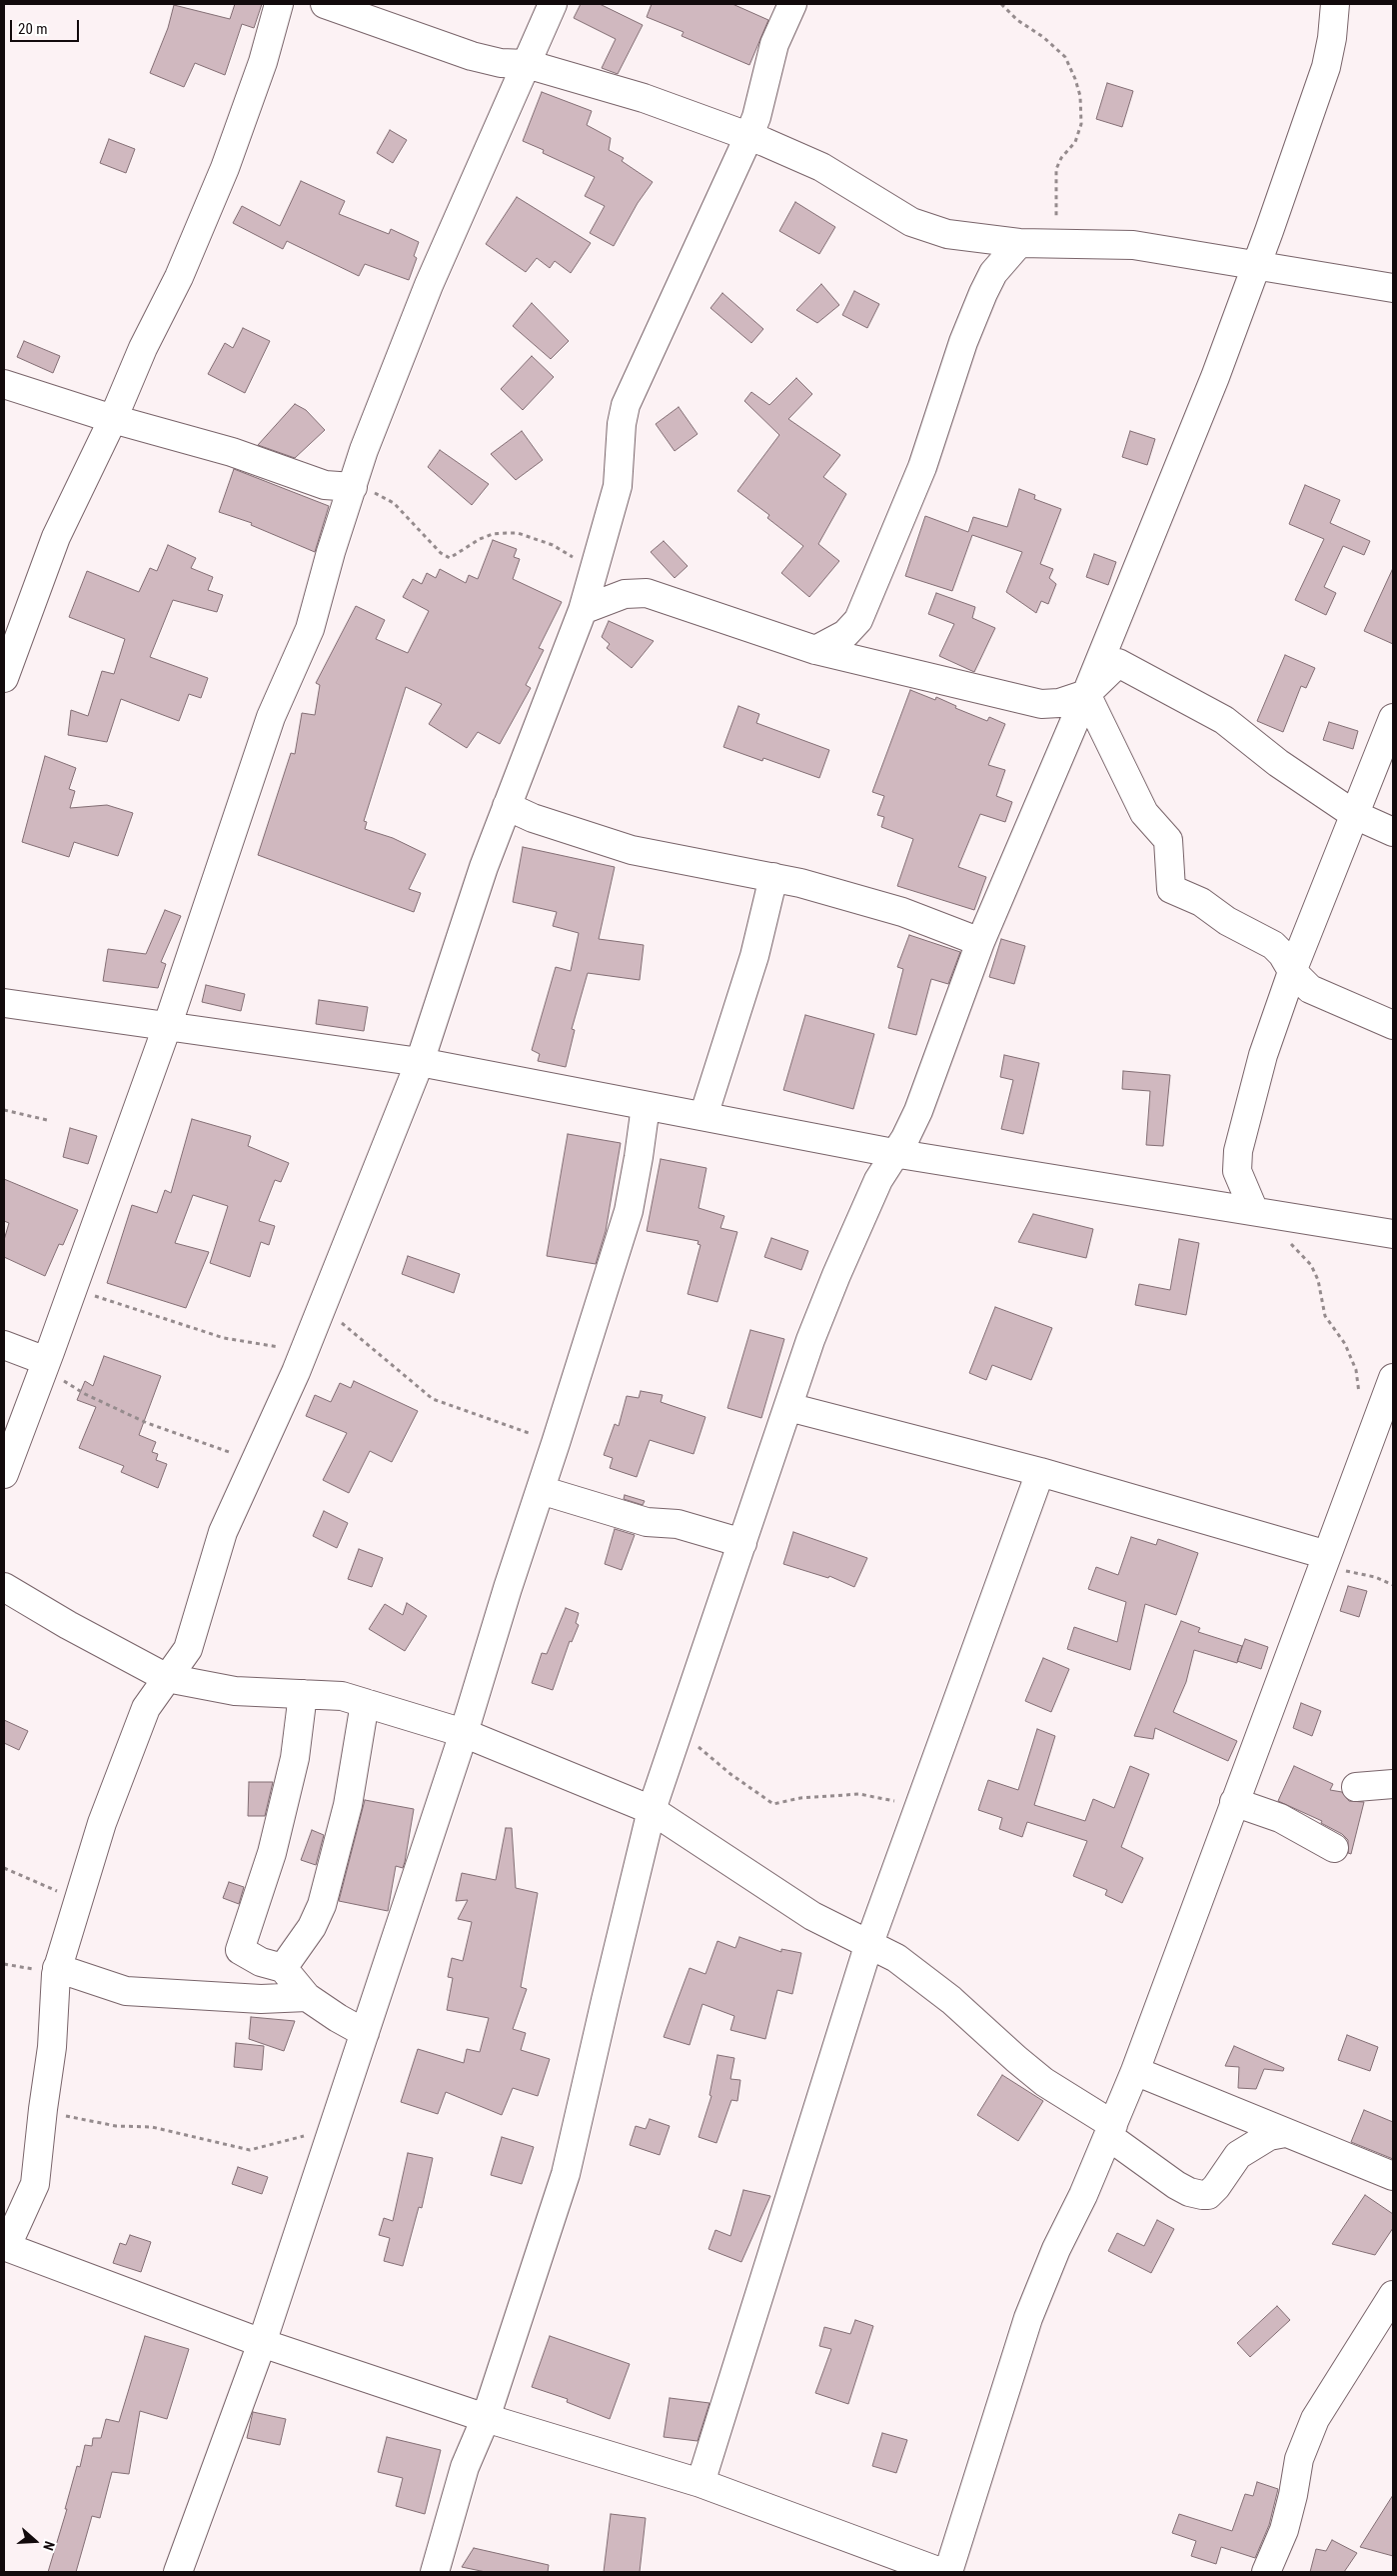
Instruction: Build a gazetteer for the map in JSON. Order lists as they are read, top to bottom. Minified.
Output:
{"scale_bar":"20 m","north":"right"}
